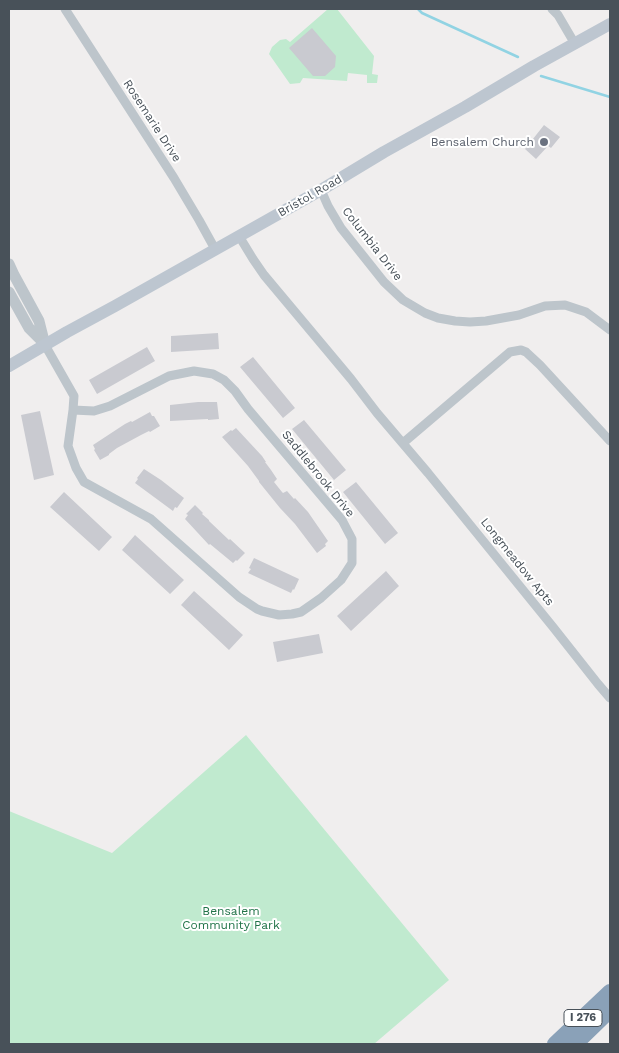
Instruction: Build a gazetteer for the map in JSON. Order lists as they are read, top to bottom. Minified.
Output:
{"streets":{"highway":["I 276"],"main road":["Bristol Road"],"street":["Rosemarie Drive","Columbia Drive","Saddlebrook Drive","Longmeadow Apts"]},"crossings":[["Rosemarie Drive","Bristol Road"],["Bristol Road","Columbia Drive"],["Bristol Road","Saddlebrook Drive"],["Bristol Road","Longmeadow Apts"]],"parks":["Bensalem Community Park"],"places":["Bensalem Church"]}
